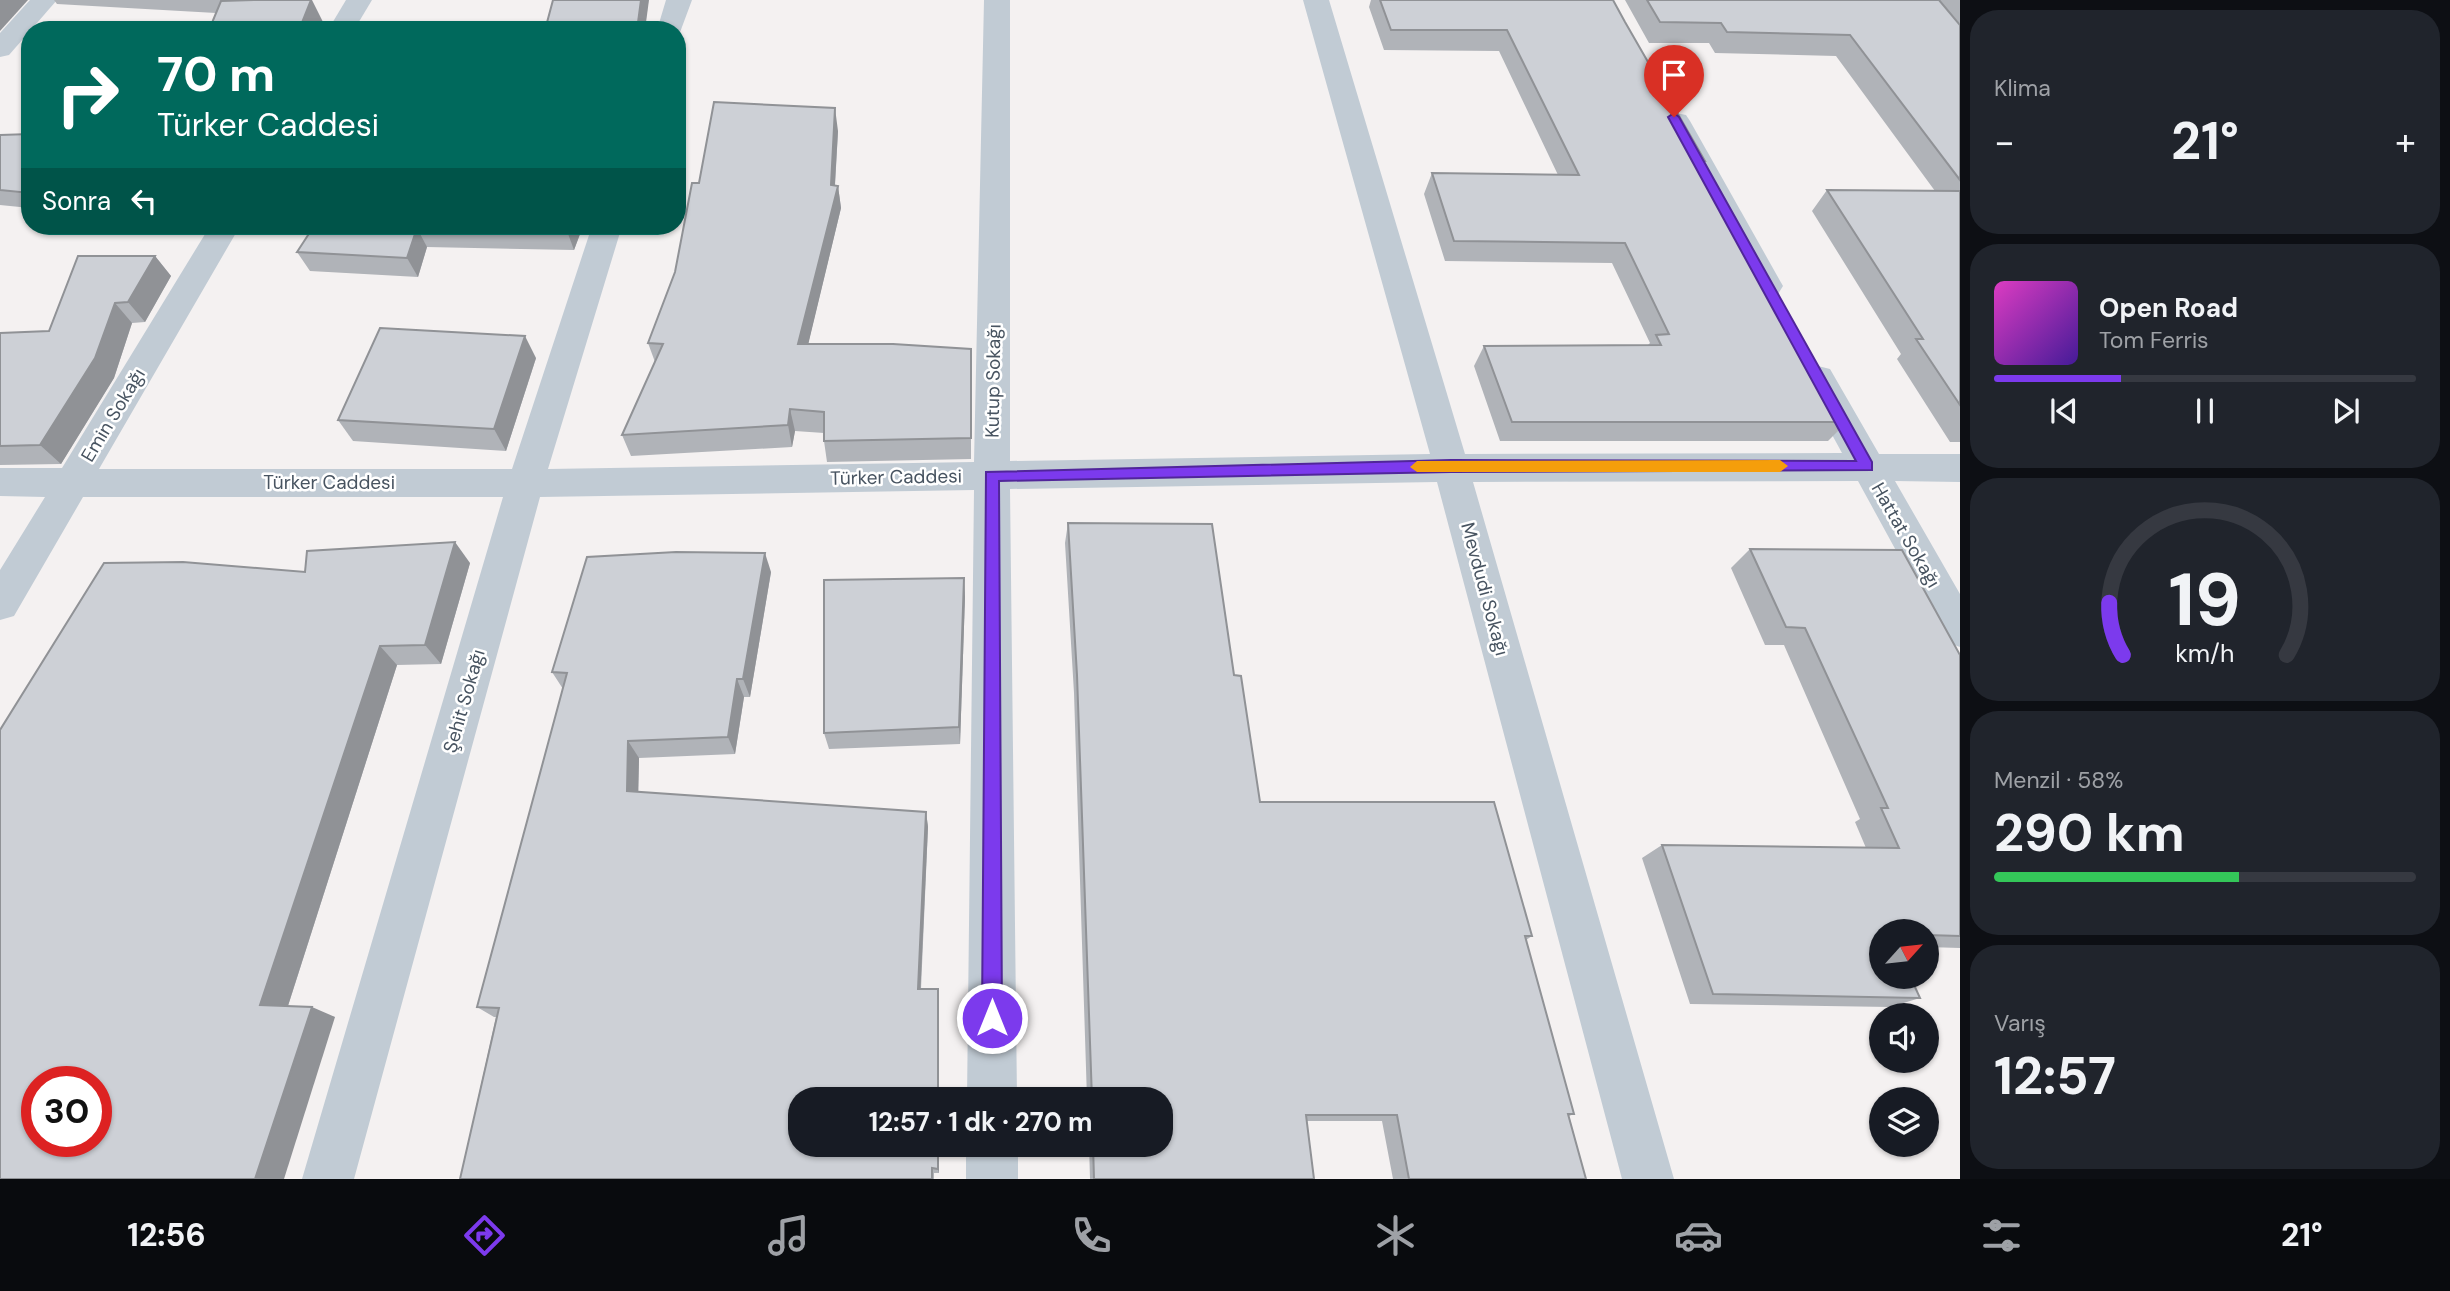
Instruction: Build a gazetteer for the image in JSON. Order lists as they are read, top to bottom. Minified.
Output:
{"streets":{"street":["Kutup Sokağı","Emin Sokağı","Türker Caddesi","Hattat Sokağı","Mevdudi Sokağı","Şehit Sokağı"]},"crossings":[["Kutup Sokağı","Türker Caddesi"],["Emin Sokağı","Türker Caddesi"],["Türker Caddesi","Hattat Sokağı"],["Türker Caddesi","Mevdudi Sokağı"],["Türker Caddesi","Şehit Sokağı"]],"north":"top right","page":{"tile":["Klima",["Menzil · 58%","290 km"],["Varış","12:57"]],"turn":["70 m","Türker Caddesi"],"heat":["−","21°","+"],"then":"Sonra","song":["Open Road","Tom Ferris"],"limit":"30","trip":"12:57 · 1 dk · 270 m","tabs":["12:56","21°"],"gauge":["19","km/h"]}}
